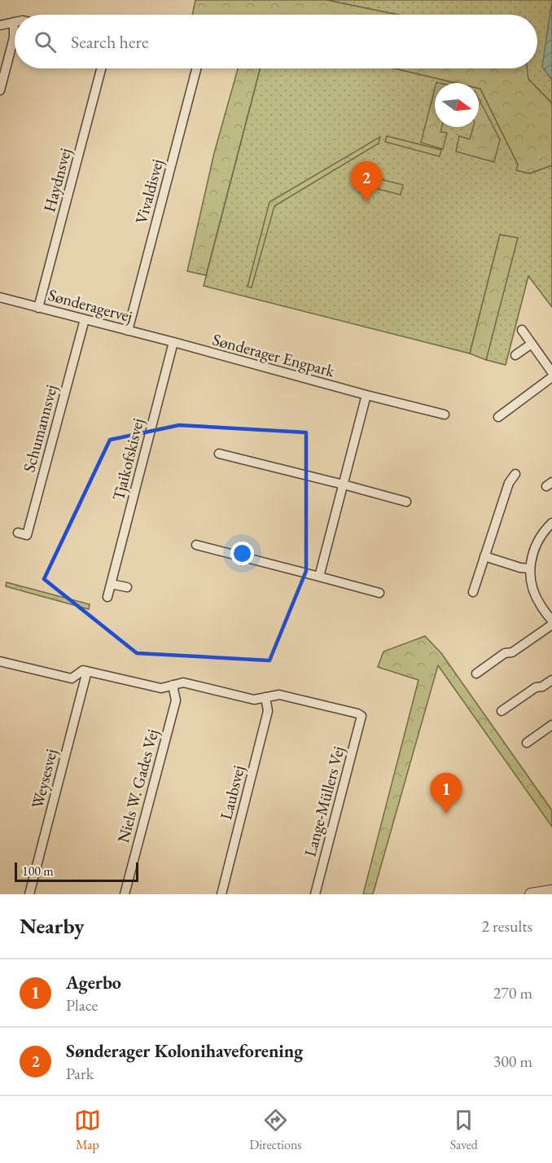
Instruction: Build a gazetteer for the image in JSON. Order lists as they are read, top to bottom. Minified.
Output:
{"streets":{"street":["Haydnsvej","Vivaldisvej","Sønderagervej","Sønderager Engpark","Schumannsvej","Tjaikofskisvej","Weysesvej","Niels W. Gades Vej","Laubsvej","Lange-Müllers Vej"]},"crossings":[["Haydnsvej","Sønderagervej"],["Vivaldisvej","Sønderagervej"],["Sønderagervej","Sønderager Engpark"],["Sønderagervej","Schumannsvej"],["Sønderagervej","Tjaikofskisvej"],["Sønderager Engpark","Tjaikofskisvej"],["Laubsvej","Lange-Müllers Vej"]],"scale_bar":"100 m","north":"right","page":{"search":"Search here","pins":["2","1"],"scale":"100 m","heading":["Nearby","2 results"],"list":[{"mark":"1","name":"Agerbo","note":"Place","value":"270 m"},{"mark":"2","name":"Sønderager Kolonihaveforening","note":"Park","value":"300 m"}],"nav":["Map","Directions","Saved"]}}
